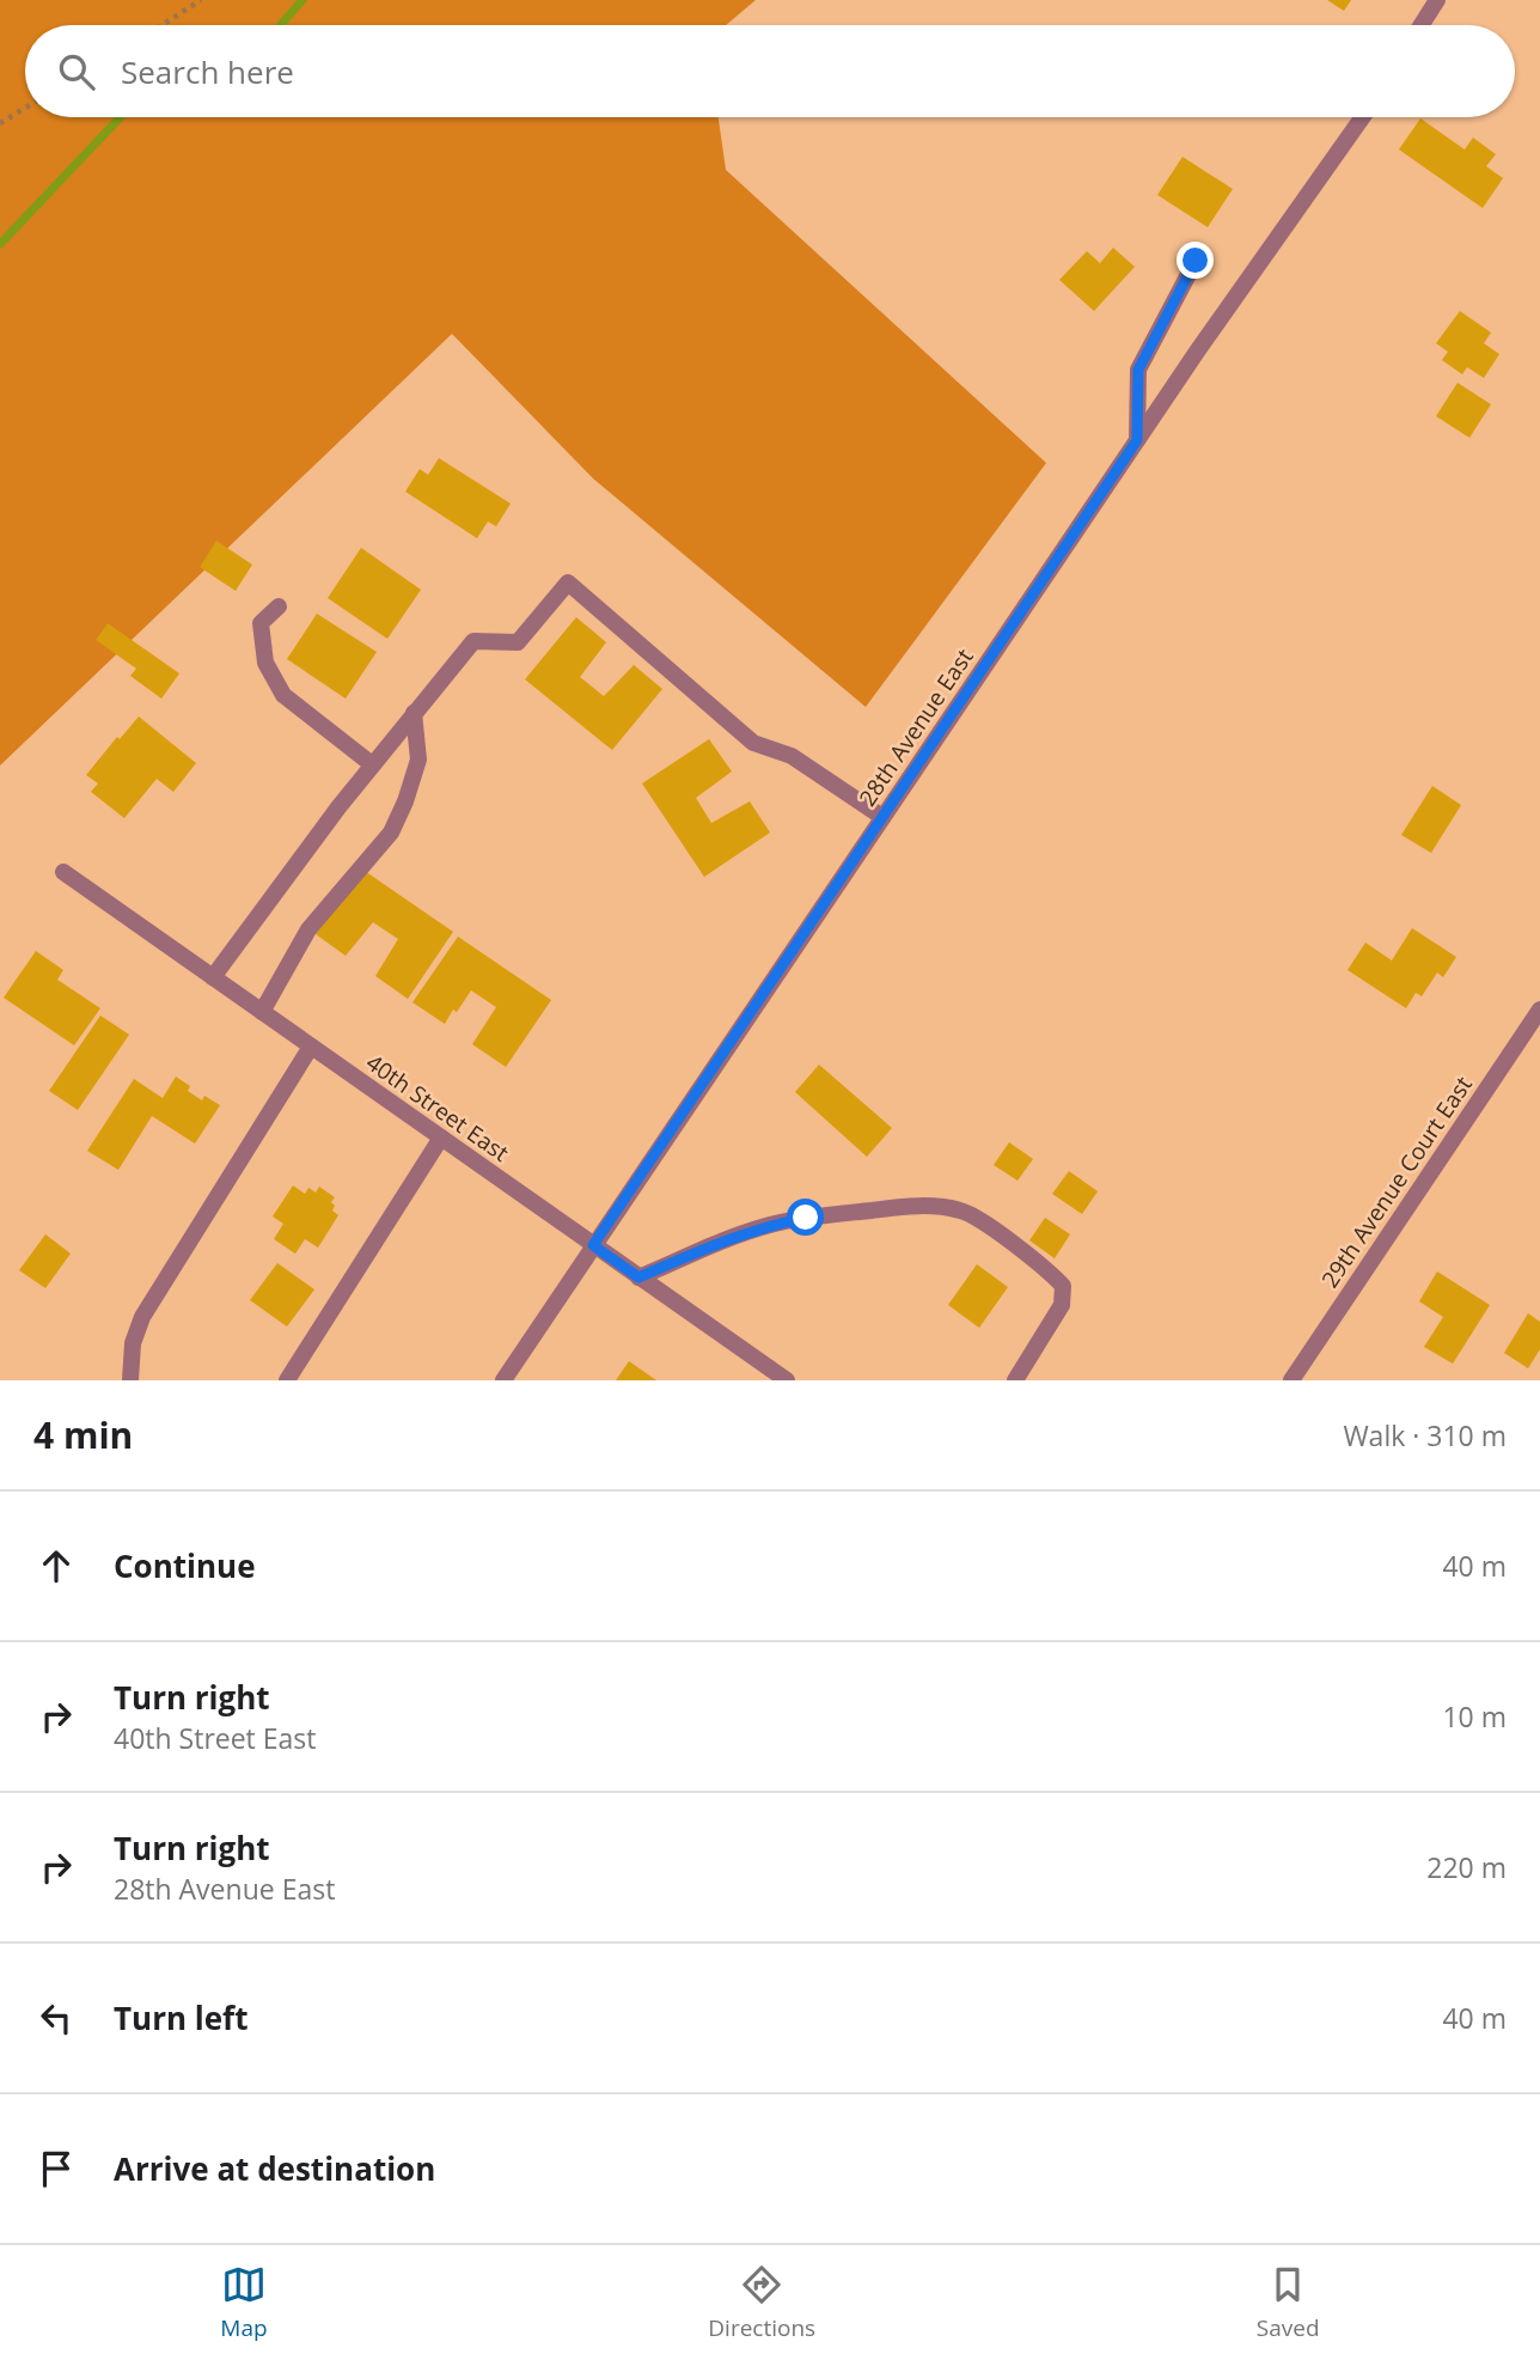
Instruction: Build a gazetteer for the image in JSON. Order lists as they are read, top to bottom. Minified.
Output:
{"streets":{"street":["28th Avenue East","40th Street East","29th Avenue Court East"]},"crossings":[["28th Avenue East","40th Street East"]],"page":{"search":"Search here","heading":["4 min","Walk · 310 m"],"list":[["Continue","40 m"],["Turn right","40th Street East","10 m"],["Turn right","28th Avenue East","220 m"],["Turn left","40 m"],"Arrive at destination"],"nav":["Map","Directions","Saved"]}}
